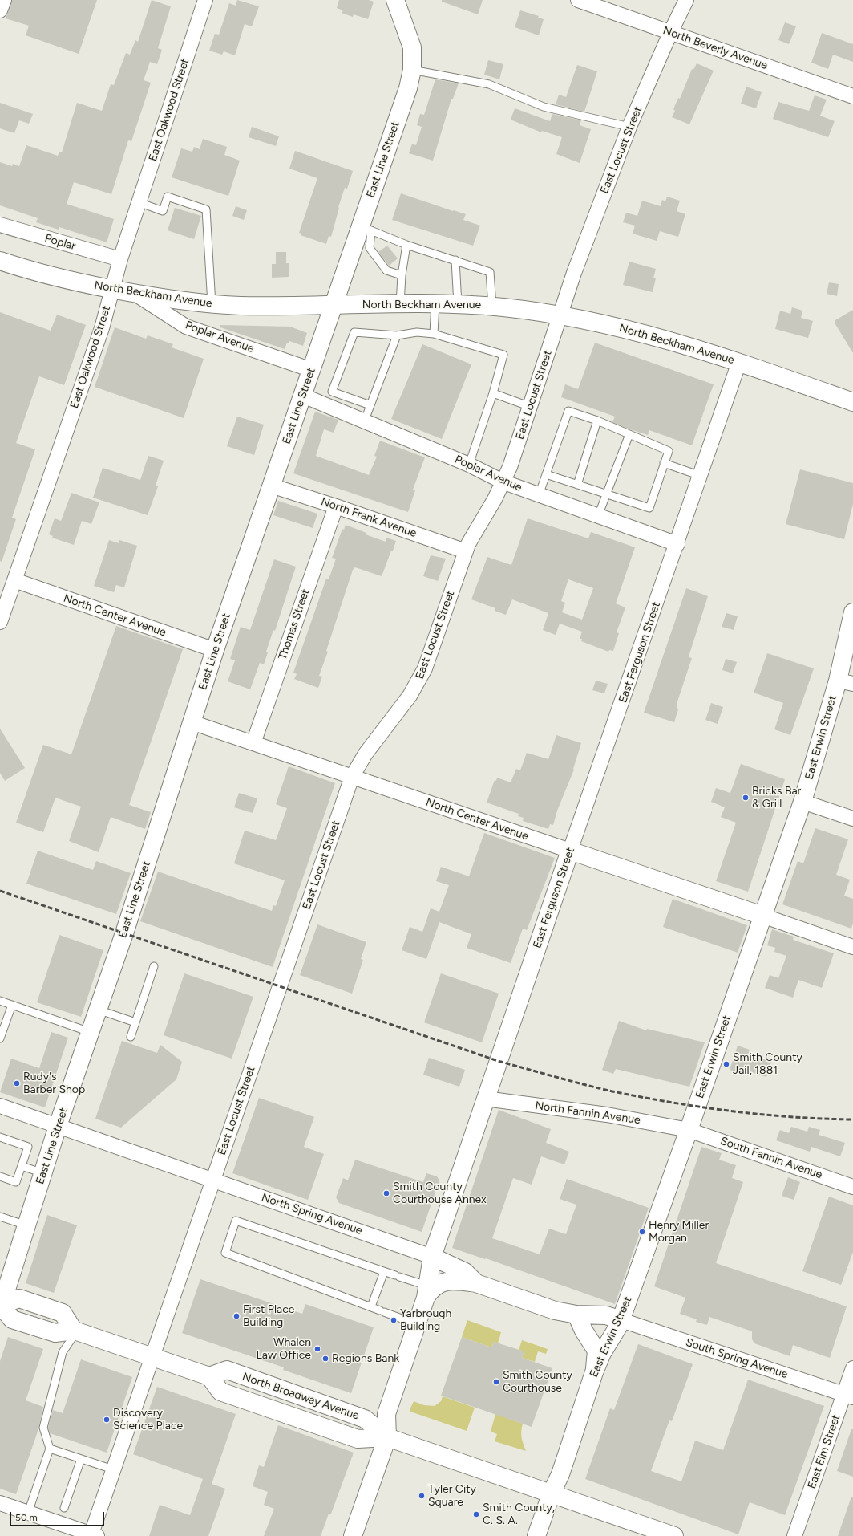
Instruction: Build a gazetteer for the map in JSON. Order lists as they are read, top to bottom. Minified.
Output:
{"streets":{"main road":["East Line Street","North Beckham Avenue","North Center Avenue","East Ferguson Street","East Erwin Street","North Spring Avenue","North Broadway Avenue"],"street":["North Beverly Avenue","East Oakwood Street","East Locust Street","Poplar","Poplar Avenue","North Frank Avenue","Thomas Street","North Fannin Avenue","South Fannin Avenue","South Spring Avenue","East Elm Street"]},"crossings":[["North Beverly Avenue","East Locust Street"],["East Oakwood Street","Poplar"],["East Oakwood Street","North Beckham Avenue"],["East Oakwood Street","North Center Avenue"],["East Locust Street","North Beckham Avenue"],["East Locust Street","Poplar Avenue"],["East Locust Street","North Frank Avenue"],["East Locust Street","North Center Avenue"],["East Locust Street","North Spring Avenue"],["East Locust Street","North Broadway Avenue"],["East Line Street","North Beckham Avenue"],["East Line Street","Poplar Avenue"],["East Line Street","North Frank Avenue"],["East Line Street","North Center Avenue"],["East Line Street","North Spring Avenue"],["East Line Street","North Broadway Avenue"],["North Beckham Avenue","Poplar Avenue"],["North Beckham Avenue","East Ferguson Street"],["Poplar Avenue","East Ferguson Street"],["North Frank Avenue","Thomas Street"],["North Center Avenue","Thomas Street"],["North Center Avenue","East Ferguson Street"],["North Center Avenue","East Erwin Street"],["East Ferguson Street","North Fannin Avenue"],["East Ferguson Street","North Spring Avenue"],["East Ferguson Street","North Broadway Avenue"],["East Erwin Street","North Fannin Avenue"],["East Erwin Street","South Fannin Avenue"],["East Erwin Street","North Spring Avenue"],["East Erwin Street","South Spring Avenue"],["East Erwin Street","North Broadway Avenue"],["North Fannin Avenue","South Fannin Avenue"],["North Spring Avenue","South Spring Avenue"],["South Spring Avenue","East Elm Street"]],"places":["Bricks Bar & Grill","Smith County Jail, 1881","Rudy's Barber Shop","Smith County Courthouse Annex","Henry Miller Morgan","First Place Building","Yarbrough Building","Whalen Law Office","Regions Bank","Smith County Courthouse","Discovery Science Place","Tyler City Square","Smith County, C. S. A."],"scale_bar":"50 m"}
